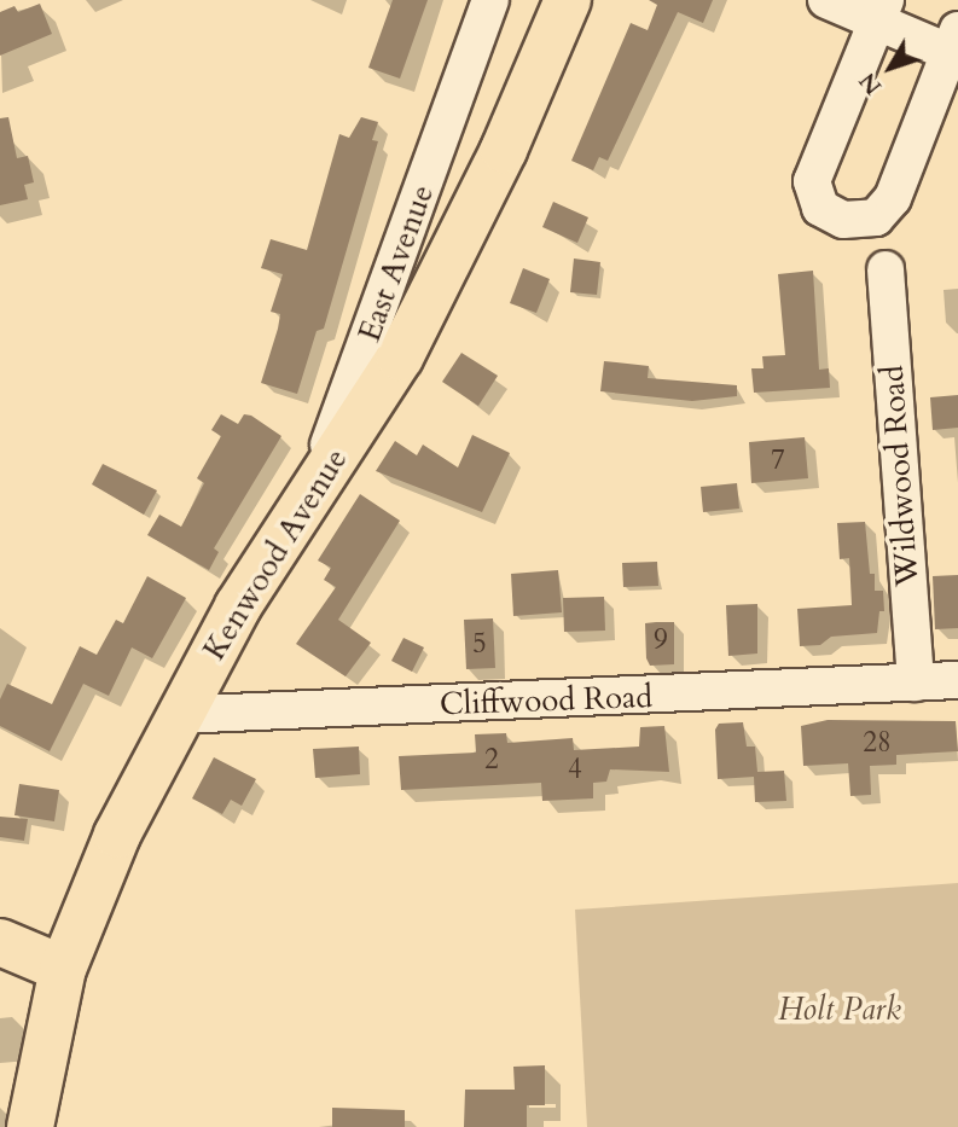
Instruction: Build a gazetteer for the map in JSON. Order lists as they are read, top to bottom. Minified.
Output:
{"streets":{"main road":["Kenwood Avenue"],"street":["East Avenue","Wildwood Road","Cliffwood Road"]},"crossings":[["East Avenue","Kenwood Avenue"],["Wildwood Road","Cliffwood Road"],["Kenwood Avenue","Cliffwood Road"]],"parks":["Holt Park"],"house_numbers":["7","9","5","28","2","4"],"north":"bottom left"}
